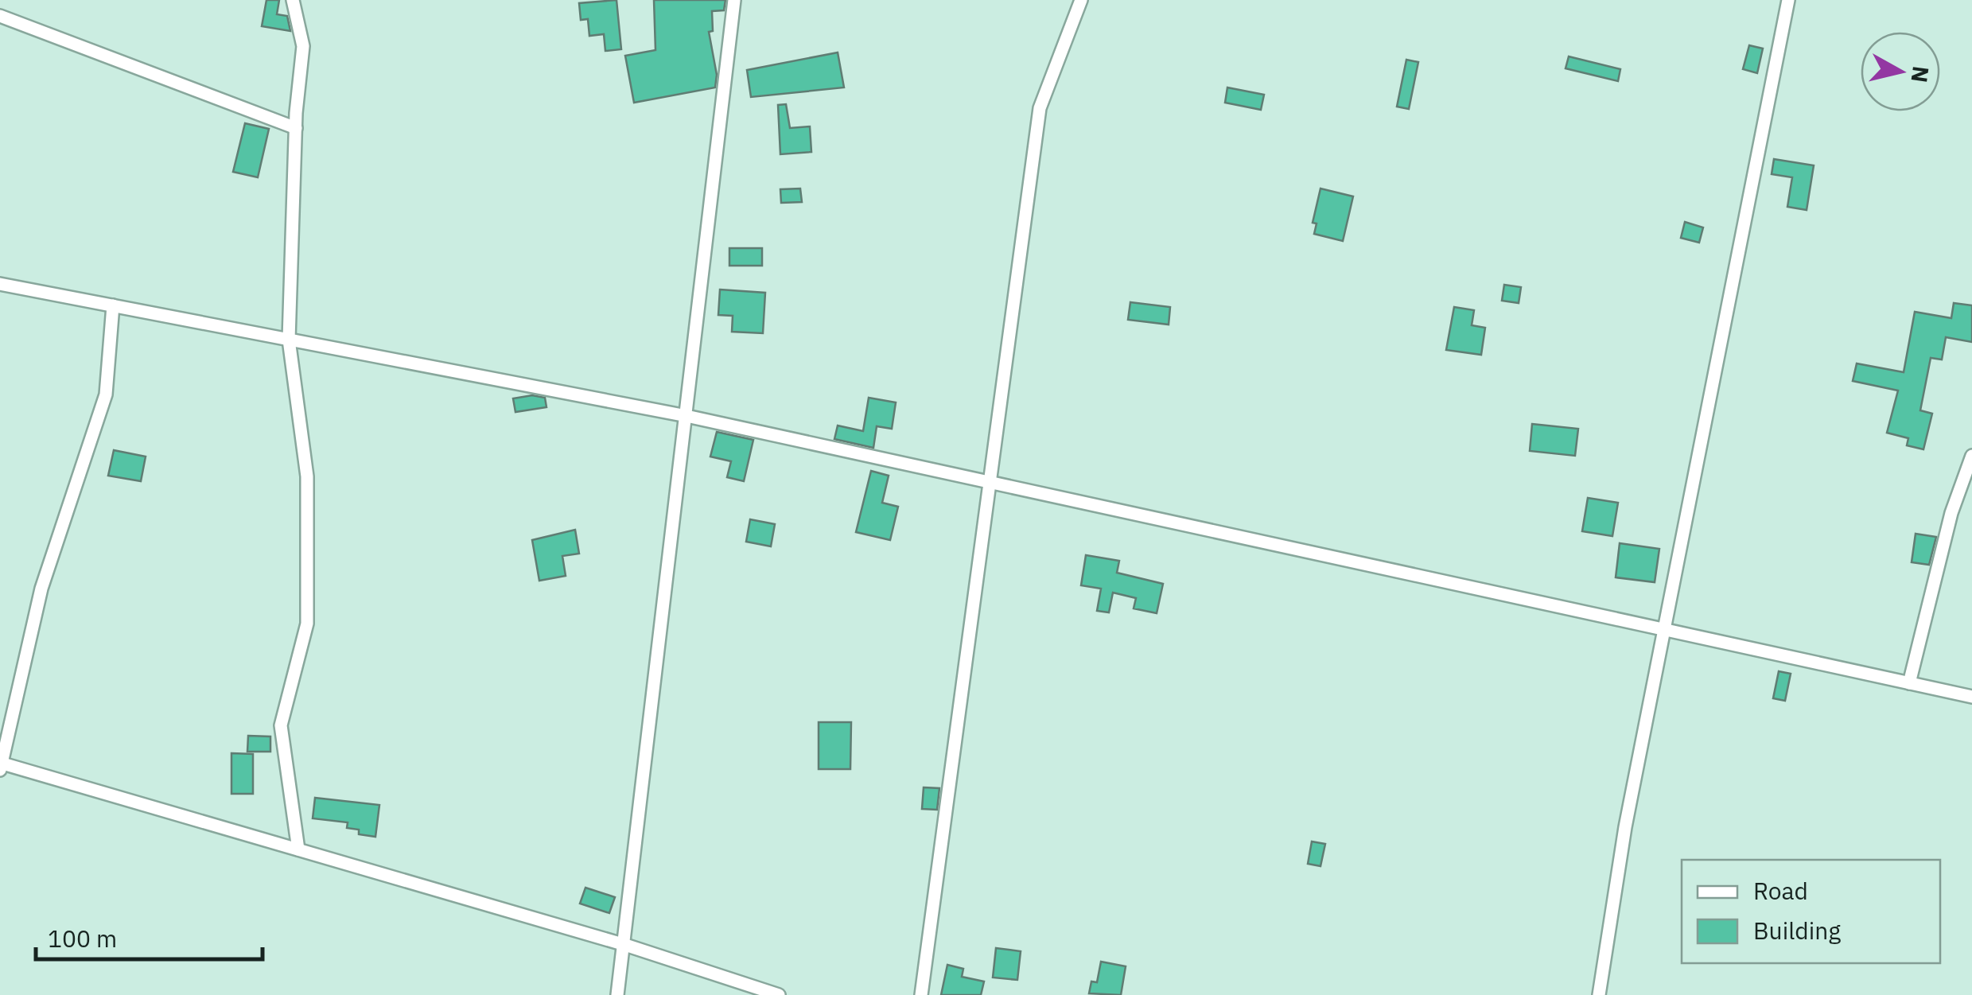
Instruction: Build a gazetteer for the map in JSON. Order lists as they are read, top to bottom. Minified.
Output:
{"legend":["Road","Building"],"scale_bar":"100 m","north":"right"}
